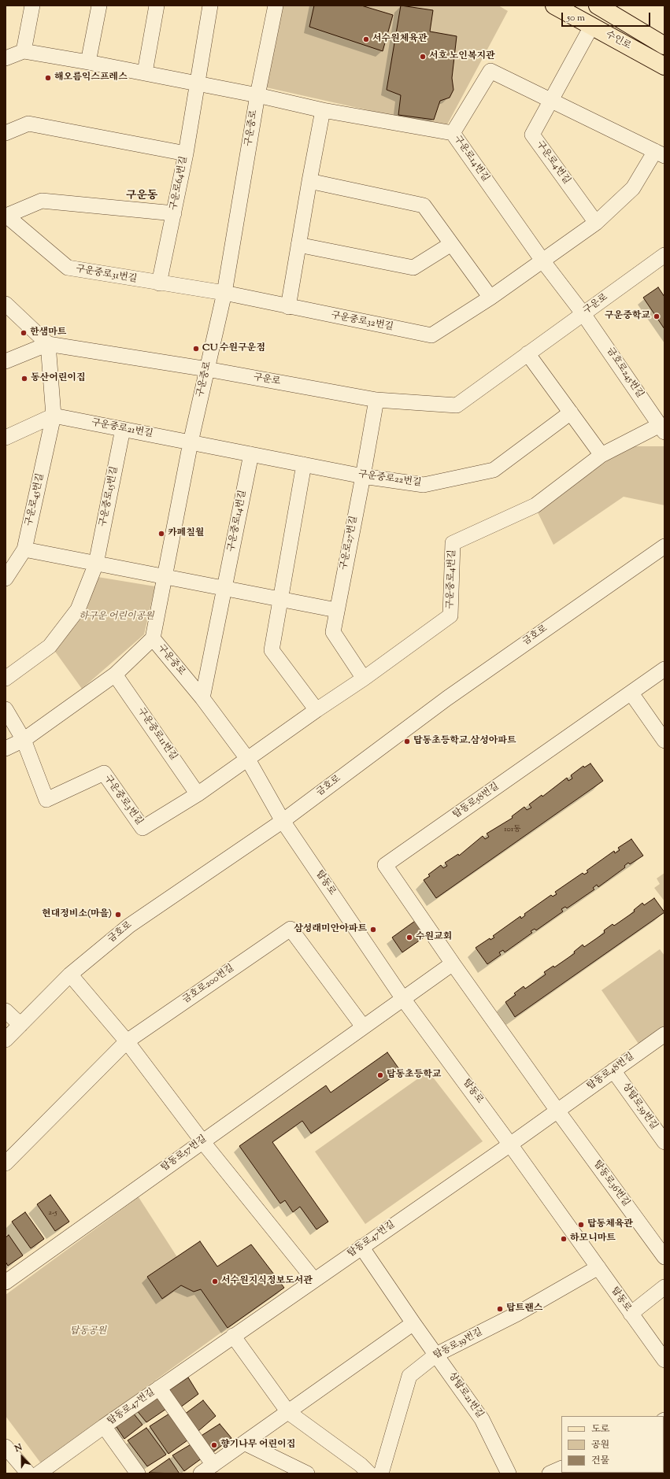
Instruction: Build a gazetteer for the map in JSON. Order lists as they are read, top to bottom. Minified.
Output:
{"streets":{"main road":["수인로"],"street":["구운중로","구운로14번길","구운로4번길","구운로64번길","구운중로31번길","구운로","구운중로32번길","금호로245번길","구운중로21번길","구운중로22번길","구운중로15번길","구운로45번길","구운중로14번길","구운로27번길","구운중로4번길","금호로","구운중로11번길","구운중로3번길","탑동로58번길","탑동로","금호로200번길","탑동로48번길","상탑로39번길","탑동로57번길","탑동로36번길","탑동로47번길","탑동로39번길","상탑로21번길"]},"crossings":[["구운중로","구운로14번길"],["구운중로","구운중로31번길"],["구운중로","구운로"],["구운중로","구운중로32번길"],["구운중로","구운중로21번길"],["구운중로","구운중로22번길"],["구운중로","구운중로4번길"],["구운중로","금호로"],["구운중로","구운중로3번길"],["구운중로","탑동로"],["구운로14번길","구운로"],["구운로14번길","구운중로32번길"],["구운로14번길","금호로245번길"],["구운로64번길","구운중로31번길"],["구운중로31번길","구운중로32번길"],["구운로","금호로245번길"],["구운로","구운로45번길"],["구운로","구운로27번길"],["금호로245번길","구운중로4번길"],["구운중로21번길","구운중로22번길"],["구운중로21번길","구운중로15번길"],["구운중로21번길","구운로45번길"],["구운중로22번길","구운중로14번길"],["구운중로22번길","구운로27번길"],["구운로27번길","구운중로4번길"],["구운중로4번길","구운중로3번길"],["금호로","탑동로"],["구운중로11번길","구운중로3번길"],["탑동로58번길","탑동로48번길"],["탑동로58번길","탑동로36번길"],["탑동로","탑동로48번길"],["탑동로","탑동로57번길"],["탑동로","탑동로47번길"],["탑동로","탑동로39번길"],["금호로200번길","탑동로57번길"],["탑동로48번길","상탑로39번길"],["탑동로48번길","탑동로36번길"],["탑동로48번길","탑동로47번길"],["탑동로47번길","상탑로21번길"],["탑동로39번길","상탑로21번길"]],"districts":["구운동"],"parks":["하구운 어린이공원","탑동공원"],"places":["서수원체육관","서호 노인복지관","해오름익스프레스","구운중학교","한샘마트","CU 수원구운점","동산어린이집","카페칠월","탑동초등학교.삼성아파트","현대정비소(마을)","삼성래미안아파트","수원교회","탑동초등학교","탑동체육관","하모니마트","서수원지식정보도서관","탑트랜스","향기나무 어린이집"],"house_numbers":["101동","2-5"],"legend":["도로","공원","건물"],"scale_bar":"50 m","north":"top"}
